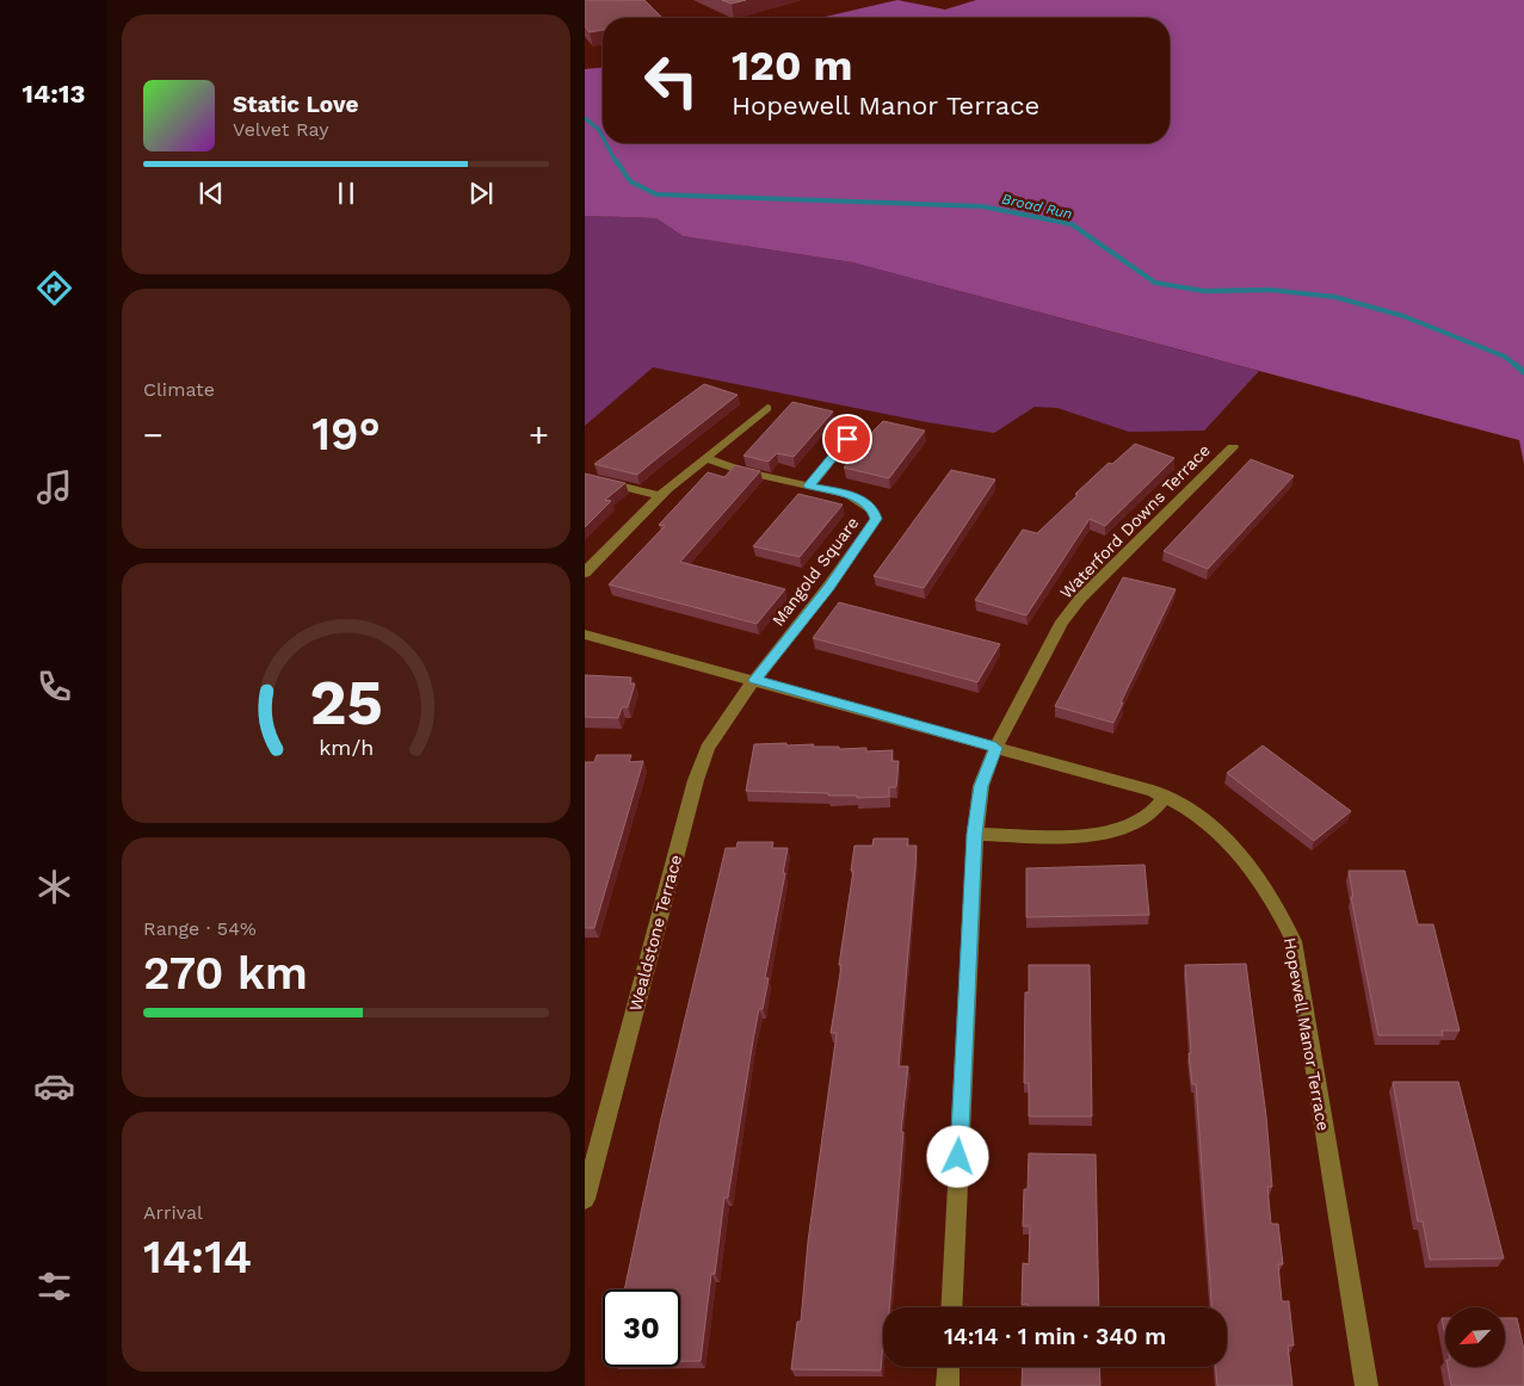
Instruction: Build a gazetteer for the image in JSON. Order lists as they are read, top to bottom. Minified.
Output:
{"streets":{"street":["Waterford Downs Terrace","Mangold Square","Wealdstone Terrace","Hopewell Manor Terrace"]},"crossings":[["Waterford Downs Terrace","Hopewell Manor Terrace"],["Mangold Square","Wealdstone Terrace"],["Mangold Square","Hopewell Manor Terrace"],["Wealdstone Terrace","Hopewell Manor Terrace"]],"water":["Broad Run"],"north":"bottom left","page":{"tabs":"14:13","turn":["120 m","Hopewell Manor Terrace"],"song":["Static Love","Velvet Ray"],"tile":["Climate",["Range · 54%","270 km"],["Arrival","14:14"]],"heat":["−","19°","+"],"limit":"30","trip":"14:14 · 1 min · 340 m","gauge":["25","km/h"]}}
